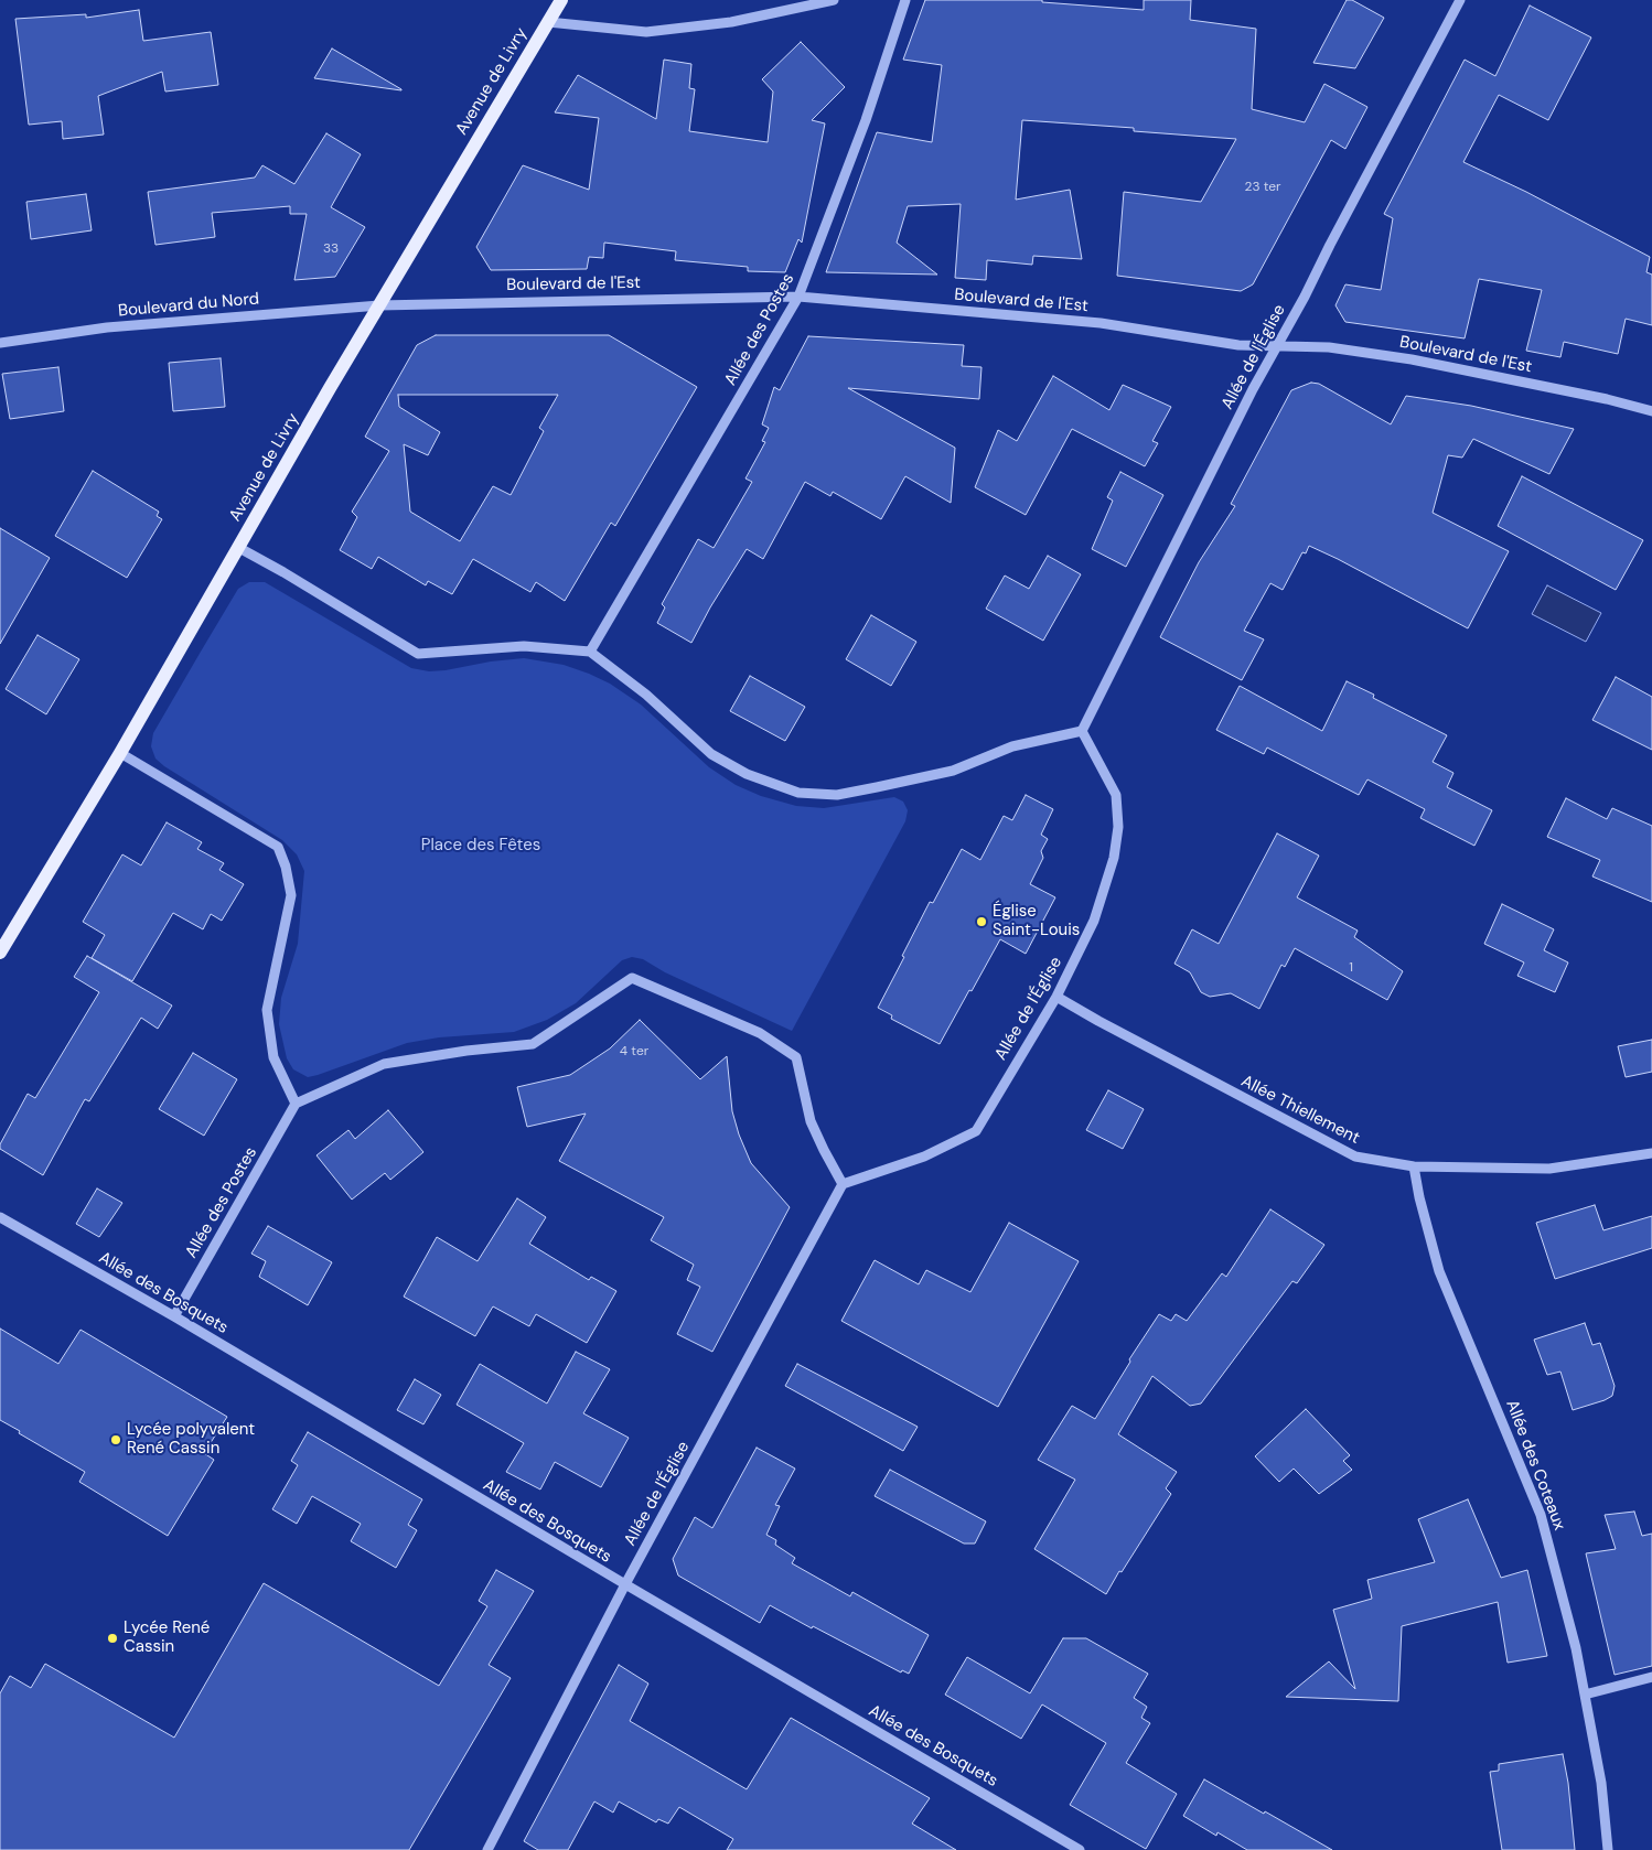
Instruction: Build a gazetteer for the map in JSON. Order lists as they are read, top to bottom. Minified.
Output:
{"streets":{"main road":["Avenue de Livry"],"street":["Boulevard de l'Est","Boulevard du Nord","Allée des Postes","Allée de l'Église","Allée Thiellement","Allée des Bosquets","Allée des Coteaux"]},"crossings":[["Avenue de Livry","Boulevard de l'Est"],["Avenue de Livry","Boulevard du Nord"],["Boulevard de l'Est","Boulevard du Nord"],["Boulevard de l'Est","Allée des Postes"],["Boulevard de l'Est","Allée de l'Église"],["Allée des Postes","Allée des Bosquets"],["Allée de l'Église","Allée Thiellement"],["Allée de l'Église","Allée des Bosquets"],["Allée Thiellement","Allée des Coteaux"]],"parks":["Place des Fêtes"],"places":["Église Saint-Louis","Lycée polyvalent René Cassin","Lycée René Cassin"],"house_numbers":["23 ter","33","1","4 ter"]}
